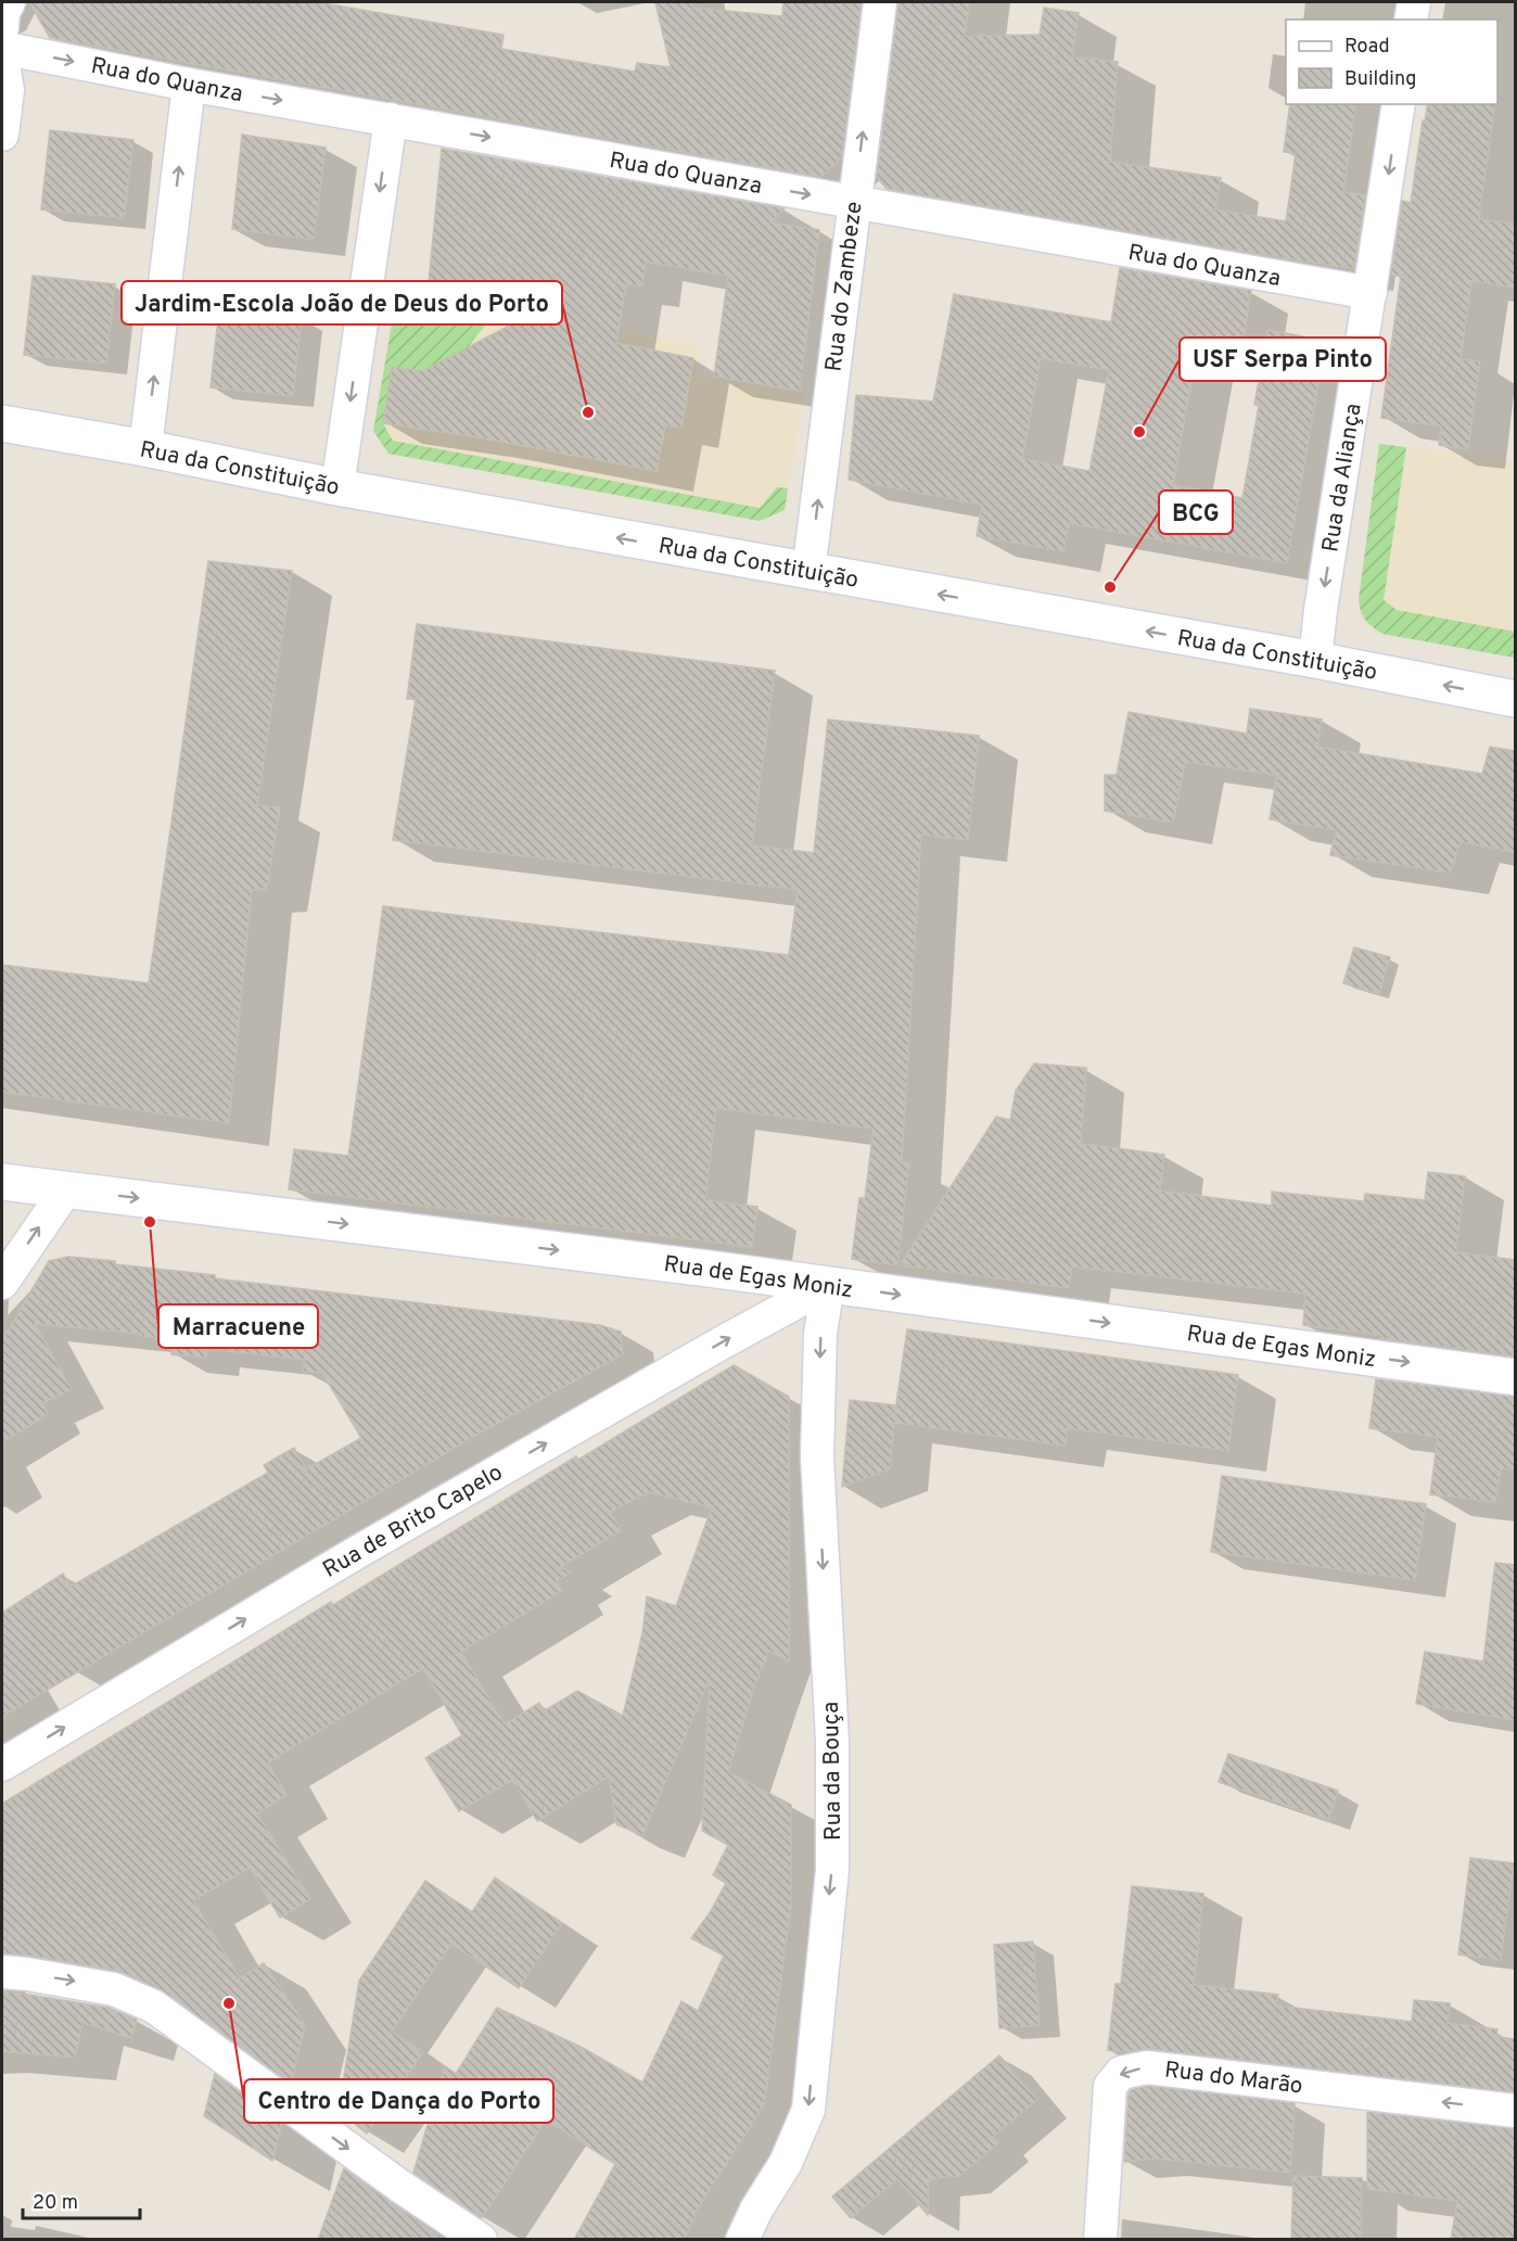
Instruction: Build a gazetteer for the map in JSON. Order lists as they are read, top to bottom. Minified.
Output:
{"streets":{"main road":["Rua da Constituição","Rua de Egas Moniz"],"street":["Rua do Quanza","Rua do Zambeze","Rua da Aliança","Rua de Brito Capelo","Rua da Bouça","Rua do Marão"]},"crossings":[["Rua do Quanza","Rua do Zambeze"],["Rua do Quanza","Rua da Aliança"],["Rua do Zambeze","Rua da Constituição"],["Rua da Constituição","Rua da Aliança"],["Rua de Egas Moniz","Rua de Brito Capelo"],["Rua de Egas Moniz","Rua da Bouça"],["Rua de Brito Capelo","Rua da Bouça"]],"one_way":["Rua do Quanza","Rua do Zambeze","Rua da Constituição","Rua da Aliança","Rua de Egas Moniz","Rua de Brito Capelo","Rua da Bouça"],"places":["Jardim-Escola João de Deus do Porto","USF Serpa Pinto","BCG","Marracuene","Centro de Dança do Porto"],"legend":["Road","Building"],"scale_bar":"20 m"}
